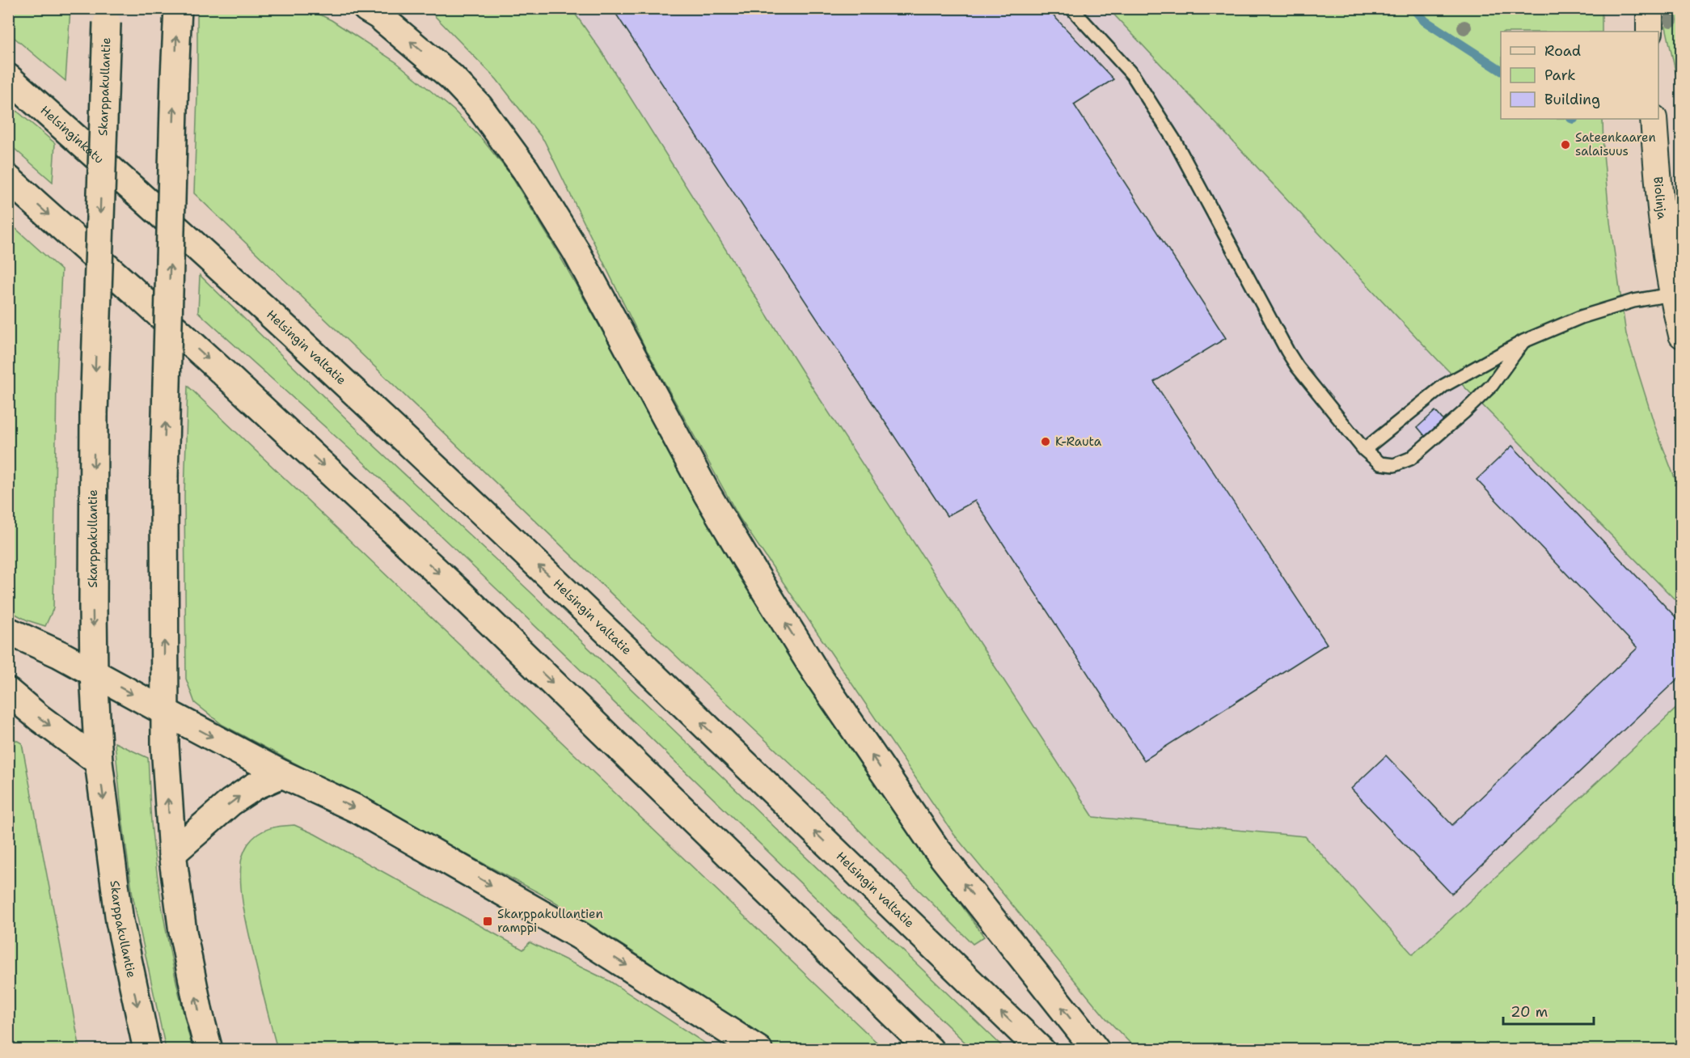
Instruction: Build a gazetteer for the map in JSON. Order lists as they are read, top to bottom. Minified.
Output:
{"streets":{"main road":["Skarppakullantie","Helsinginkatu","Helsingin valtatie"],"street":["Biolinja"]},"crossings":[["Helsinginkatu","Helsingin valtatie"]],"places":{"other":["Sateenkaaren salaisuus","K-Rauta"],"transit":["Skarppakullantien ramppi"]},"legend":["Road","Park","Building"],"scale_bar":"20 m"}
